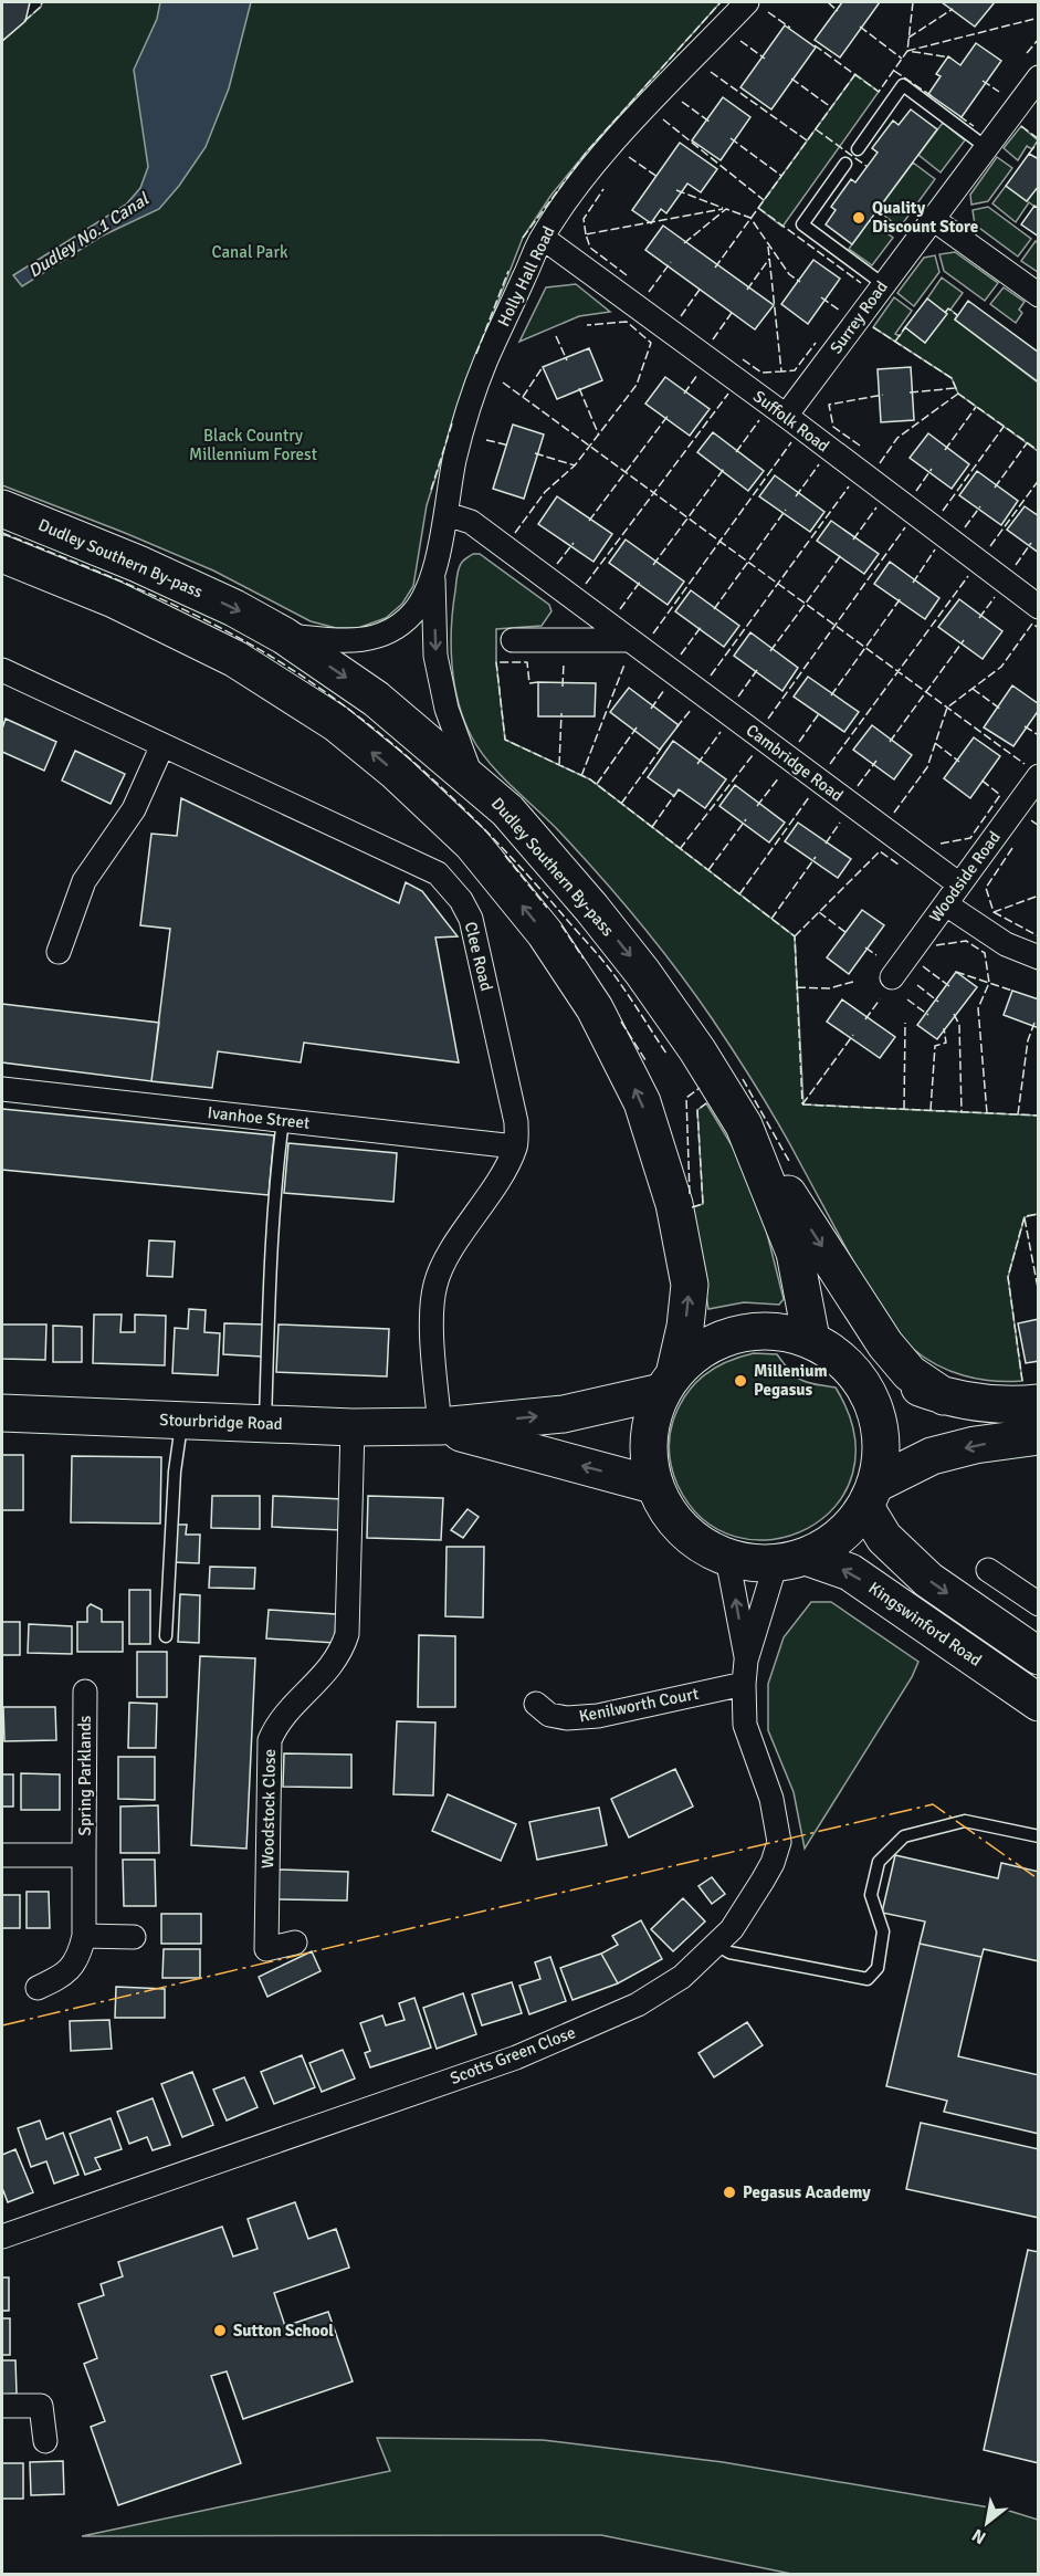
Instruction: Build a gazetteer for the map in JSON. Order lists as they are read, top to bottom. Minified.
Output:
{"streets":{"main road":["Dudley Southern By-pass","Stourbridge Road","Kingswinford Road"],"street":["Holly Hall Road","Surrey Road","Suffolk Road","Cambridge Road","Woodside Road","Clee Road","Ivanhoe Street","Kenilworth Court","Spring Parklands","Woodstock Close","Scotts Green Close"]},"crossings":[["Holly Hall Road","Suffolk Road"],["Holly Hall Road","Dudley Southern By-pass"],["Holly Hall Road","Cambridge Road"],["Surrey Road","Suffolk Road"],["Dudley Southern By-pass","Stourbridge Road"],["Dudley Southern By-pass","Kingswinford Road"],["Dudley Southern By-pass","Scotts Green Close"],["Cambridge Road","Woodside Road"],["Clee Road","Ivanhoe Street"],["Clee Road","Stourbridge Road"],["Stourbridge Road","Kingswinford Road"],["Stourbridge Road","Woodstock Close"],["Stourbridge Road","Scotts Green Close"],["Kingswinford Road","Scotts Green Close"],["Kenilworth Court","Scotts Green Close"]],"water":["Dudley No.1 Canal"],"parks":["Canal Park","Black Country Millennium Forest"],"places":["Quality Discount Store","Millenium Pegasus","Pegasus Academy","Sutton School"],"north":"bottom left"}
